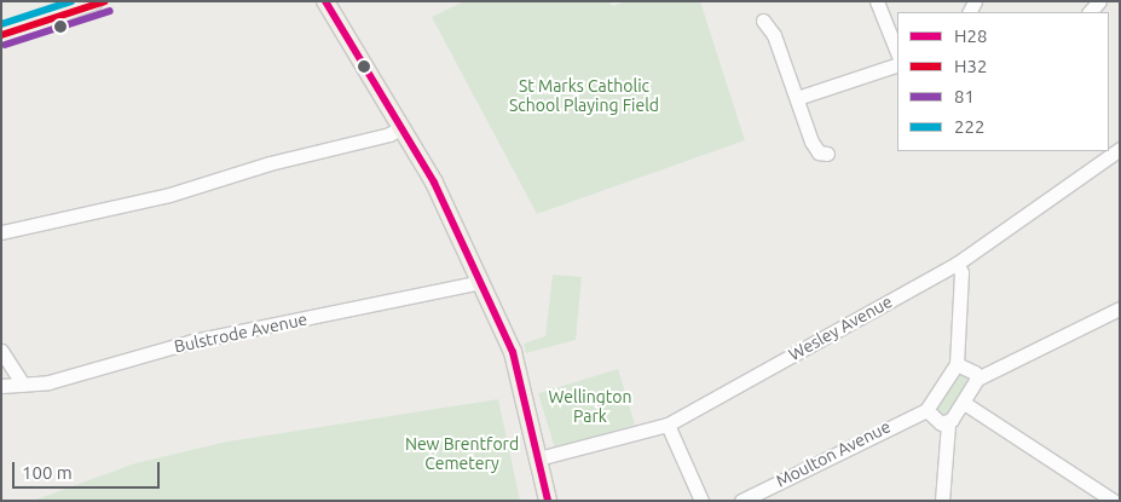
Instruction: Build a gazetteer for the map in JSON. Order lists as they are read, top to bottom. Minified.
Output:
{"streets":{"street":["Wesley Avenue","Bulstrode Avenue","Moulton Avenue"]},"parks":["St Marks Catholic School Playing Field","Wellington Park","New Brentford Cemetery"],"lines":["transit line H28","transit line H32","transit line 222","transit line 81"],"legend":["H28","H32","81","222"],"scale_bar":"100 m"}
